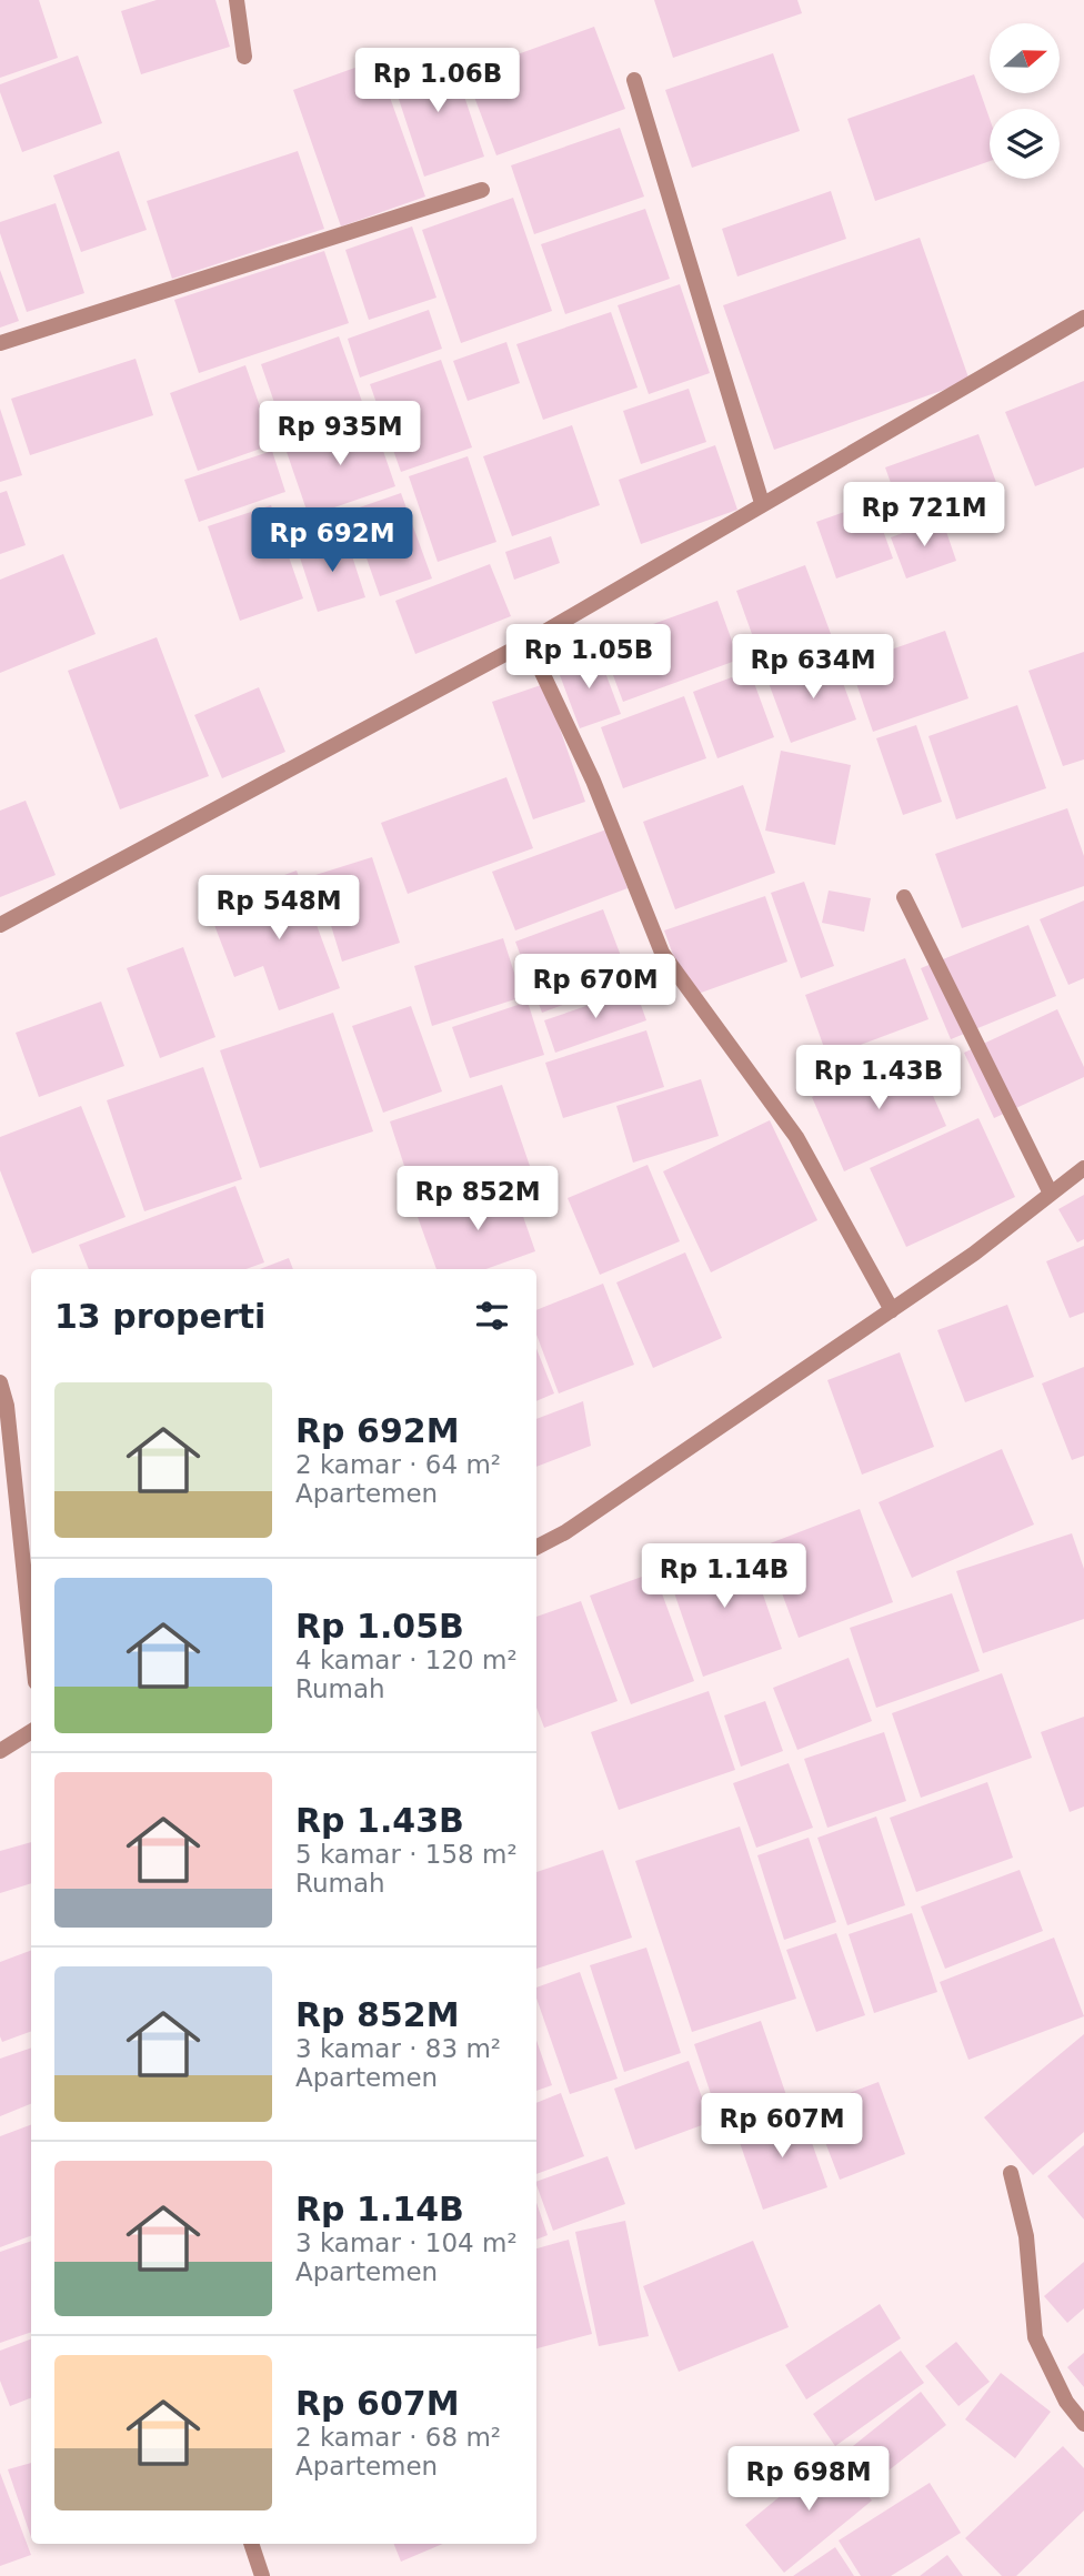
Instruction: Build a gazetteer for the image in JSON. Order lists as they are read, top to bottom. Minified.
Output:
{"north":"right","page":{"price":["Rp 1.06B","Rp 935M","Rp 721M","Rp 692M","Rp 1.05B","Rp 634M","Rp 548M","Rp 670M","Rp 1.43B","Rp 852M","Rp 1.14B","Rp 607M","Rp 698M"],"heading":"13 properti","list":[{"name":"Rp 692M","note":"2 kamar · 64 m² · Apartemen"},{"name":"Rp 1.05B","note":"4 kamar · 120 m² · Rumah"},{"name":"Rp 1.43B","note":"5 kamar · 158 m² · Rumah"},{"name":"Rp 852M","note":"3 kamar · 83 m² · Apartemen"},{"name":"Rp 1.14B","note":"3 kamar · 104 m² · Apartemen"},{"name":"Rp 607M","note":"2 kamar · 68 m² · Apartemen"}]}}
